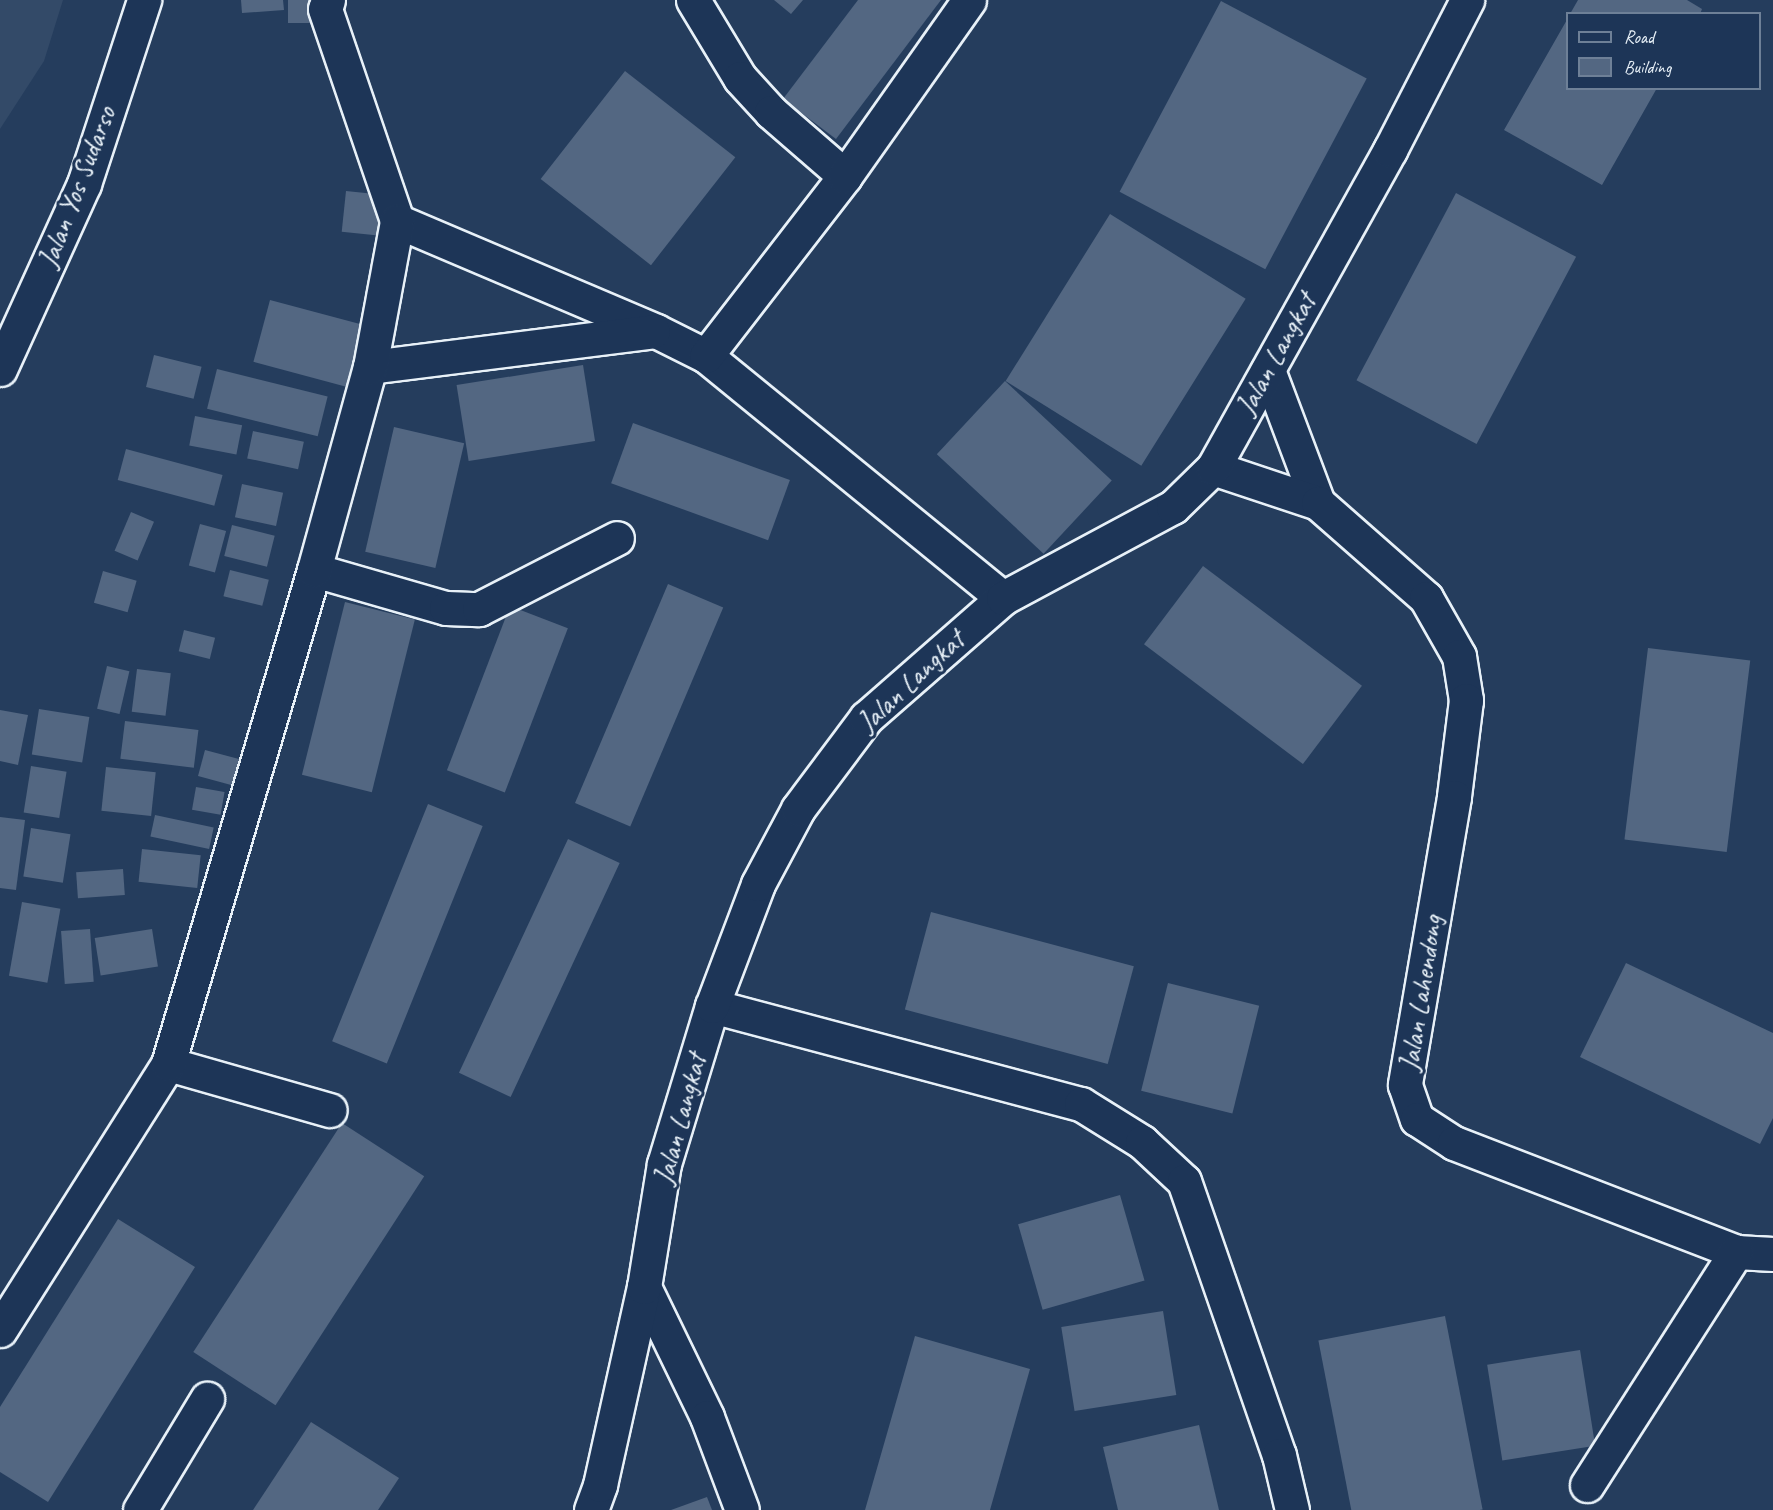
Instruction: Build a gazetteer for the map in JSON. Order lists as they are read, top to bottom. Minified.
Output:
{"streets":{"street":["Jalan Yos Sudarso","Jalan Langkat","Jalan Lahendong"]},"legend":["Road","Building"]}
